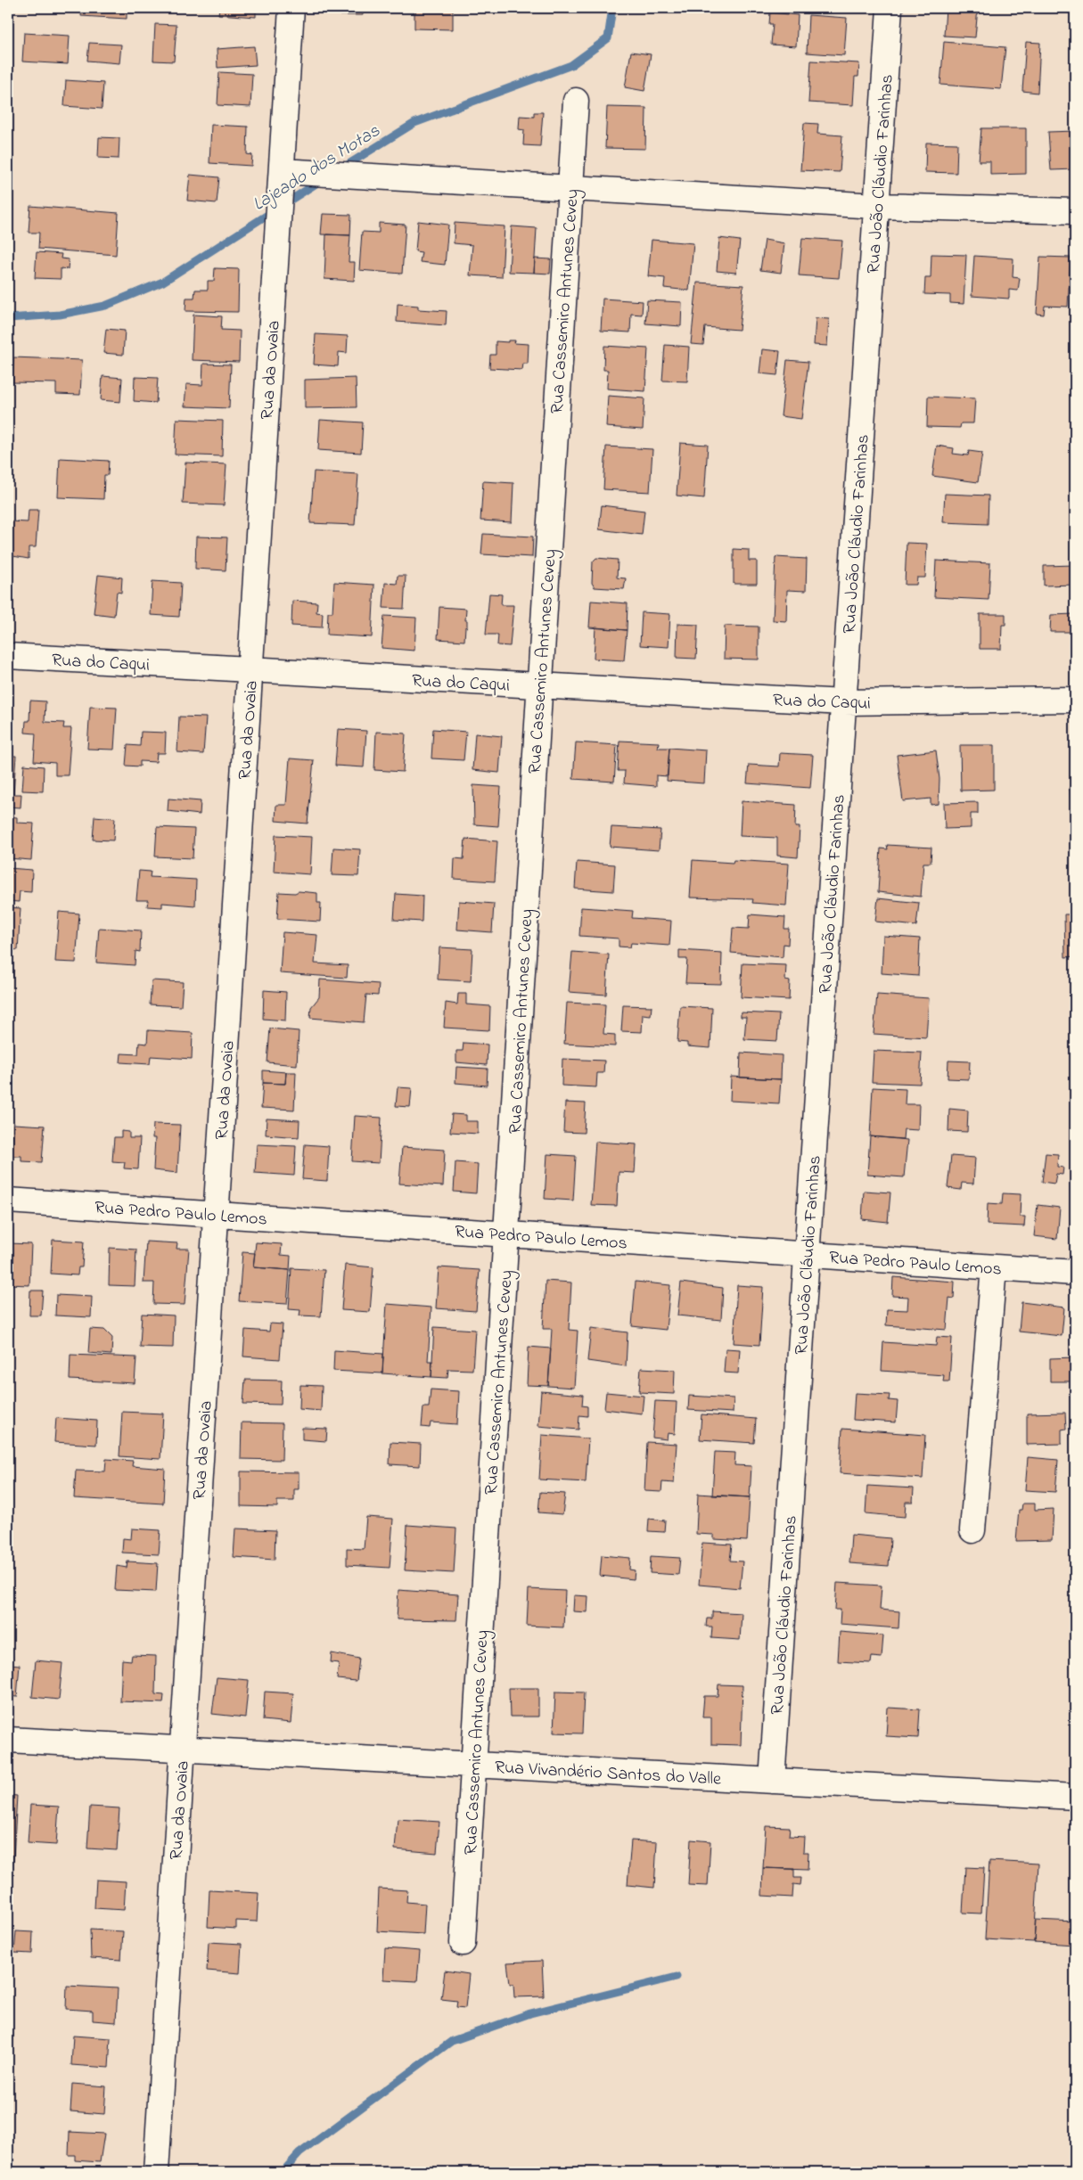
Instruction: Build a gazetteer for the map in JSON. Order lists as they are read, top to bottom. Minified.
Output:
{"streets":{"street":["Rua João Cláudio Farinhas","Rua Cassemiro Antunes Cevey","Rua da Ovaia","Rua do Caqui","Rua Pedro Paulo Lemos","Rua Vivandério Santos do Valle"]},"crossings":[["Rua João Cláudio Farinhas","Rua do Caqui"],["Rua João Cláudio Farinhas","Rua Pedro Paulo Lemos"],["Rua João Cláudio Farinhas","Rua Vivandério Santos do Valle"],["Rua Cassemiro Antunes Cevey","Rua do Caqui"],["Rua Cassemiro Antunes Cevey","Rua Pedro Paulo Lemos"],["Rua Cassemiro Antunes Cevey","Rua Vivandério Santos do Valle"],["Rua da Ovaia","Rua do Caqui"],["Rua da Ovaia","Rua Pedro Paulo Lemos"],["Rua da Ovaia","Rua Vivandério Santos do Valle"]],"water":["Lajeado dos Motas"]}
